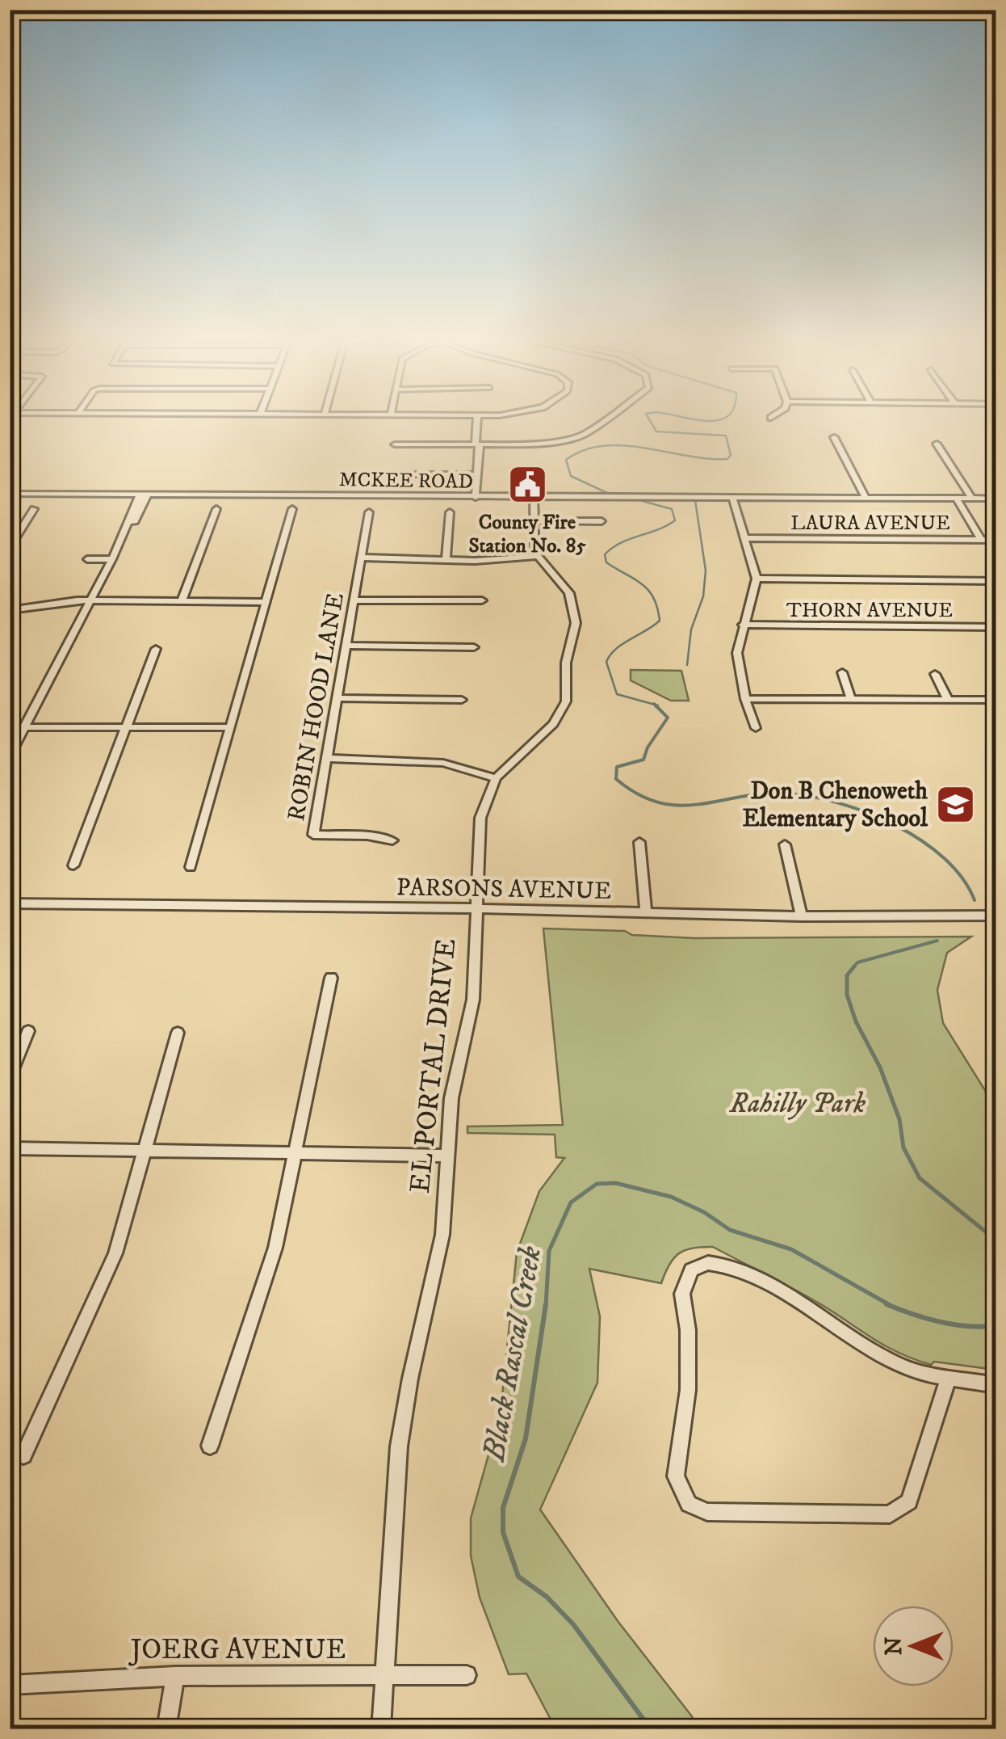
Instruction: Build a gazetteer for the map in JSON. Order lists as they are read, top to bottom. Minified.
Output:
{"streets":{"street":["MCKEE ROAD","LAURA AVENUE","THORN AVENUE","ROBIN HOOD LANE","PARSONS AVENUE","EL PORTAL DRIVE","JOERG AVENUE"]},"crossings":[["PARSONS AVENUE","EL PORTAL DRIVE"],["EL PORTAL DRIVE","JOERG AVENUE"]],"water":["Black Rascal Creek"],"parks":["Rahilly Park"],"places":{"public building":["County Fire Station No. 85"],"school or university":["Don B Chenoweth Elementary School"]},"north":"left"}
